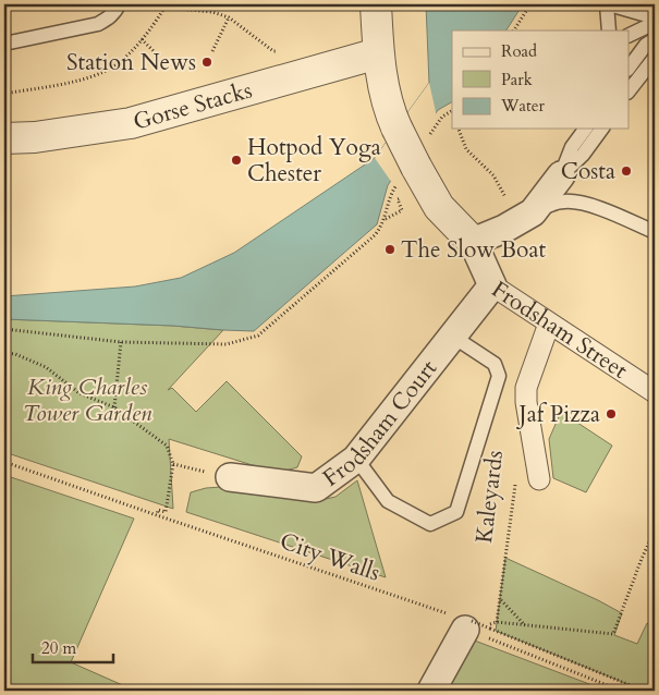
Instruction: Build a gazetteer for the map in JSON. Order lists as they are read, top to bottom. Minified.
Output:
{"streets":{"street":["Gorse Stacks","Frodsham Street","Frodsham Court","Kaleyards"],"path":["City Walls"]},"crossings":[["Gorse Stacks","Frodsham Street"],["Frodsham Street","Frodsham Court"],["Frodsham Street","Kaleyards"]],"parks":["King Charles Tower Garden"],"places":["Station News","Hotpod Yoga Chester","Costa","The Slow Boat","Jaf Pizza"],"legend":["Road","Park","Water"],"scale_bar":"20 m"}
